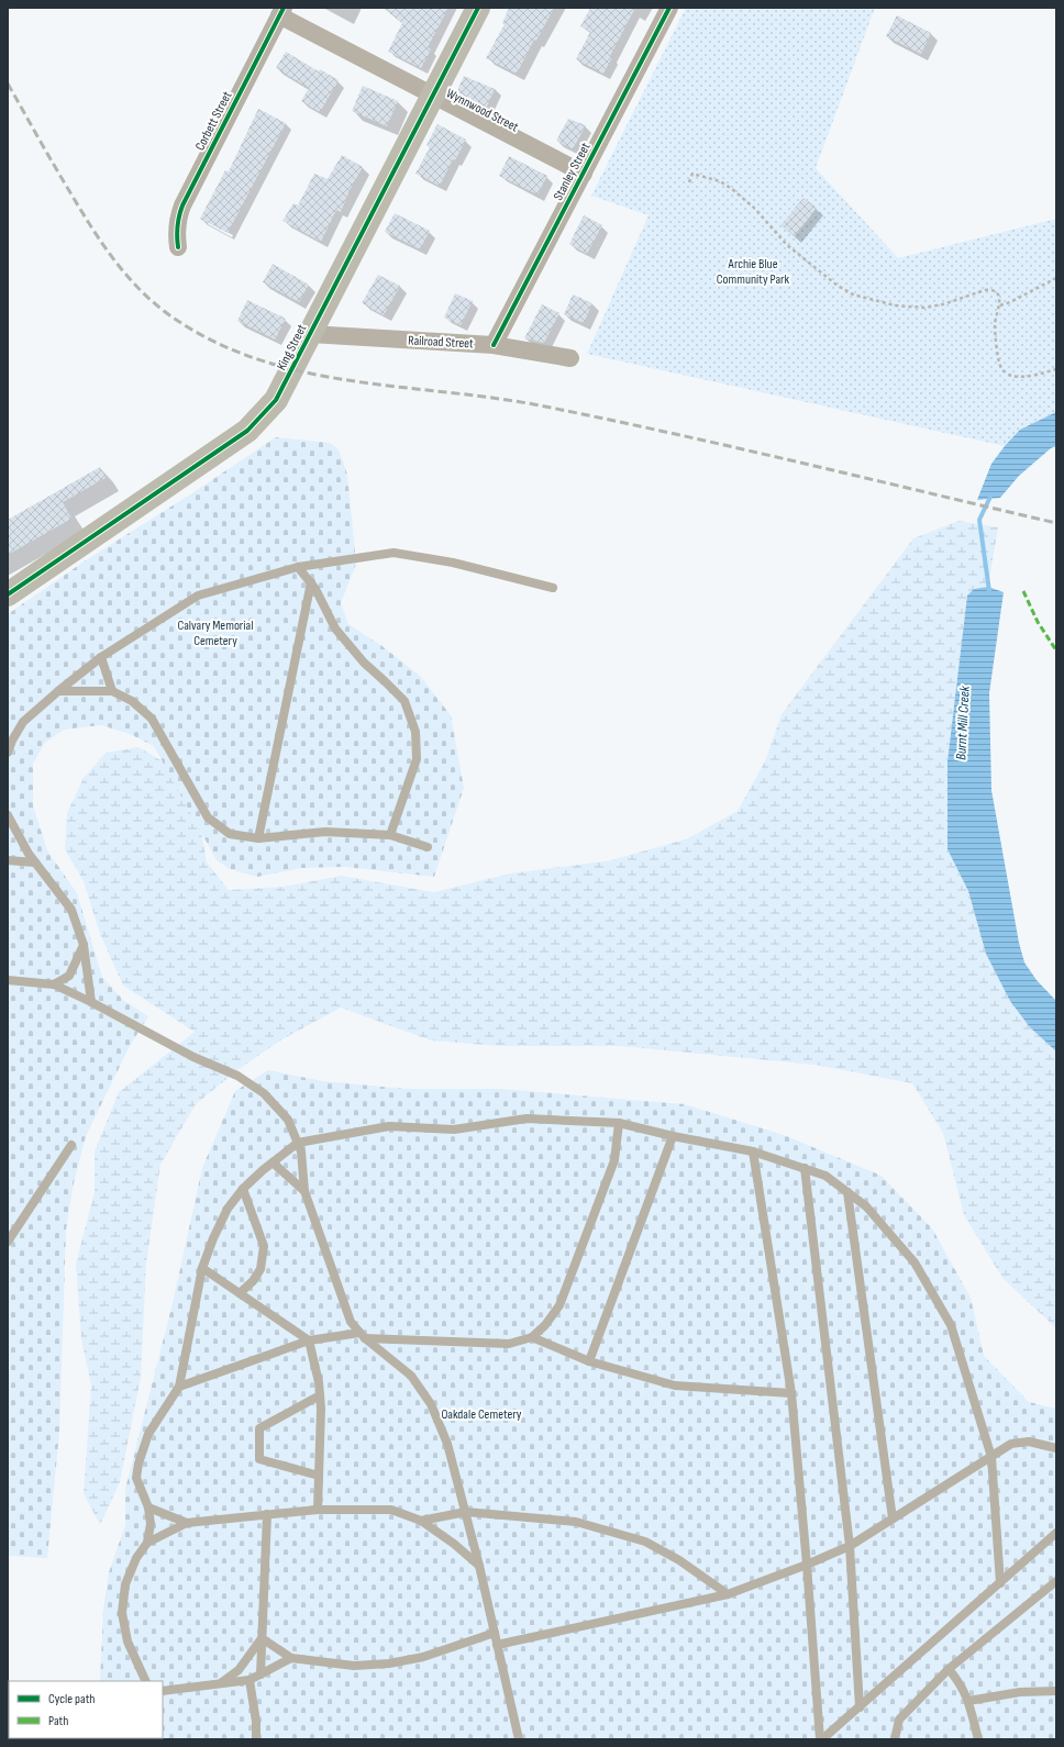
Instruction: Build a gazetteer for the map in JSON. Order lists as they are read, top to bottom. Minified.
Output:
{"streets":{"street":["Wynnwood Street","Corbett Street","Stanley Street","Railroad Street","King Street"]},"crossings":[["Wynnwood Street","Corbett Street"],["Wynnwood Street","Stanley Street"],["Wynnwood Street","King Street"],["Stanley Street","Railroad Street"],["Railroad Street","King Street"]],"water":["Burnt Mill Creek"],"parks":["Archie Blue Community Park","Calvary Memorial Cemetery","Oakdale Cemetery"],"legend":["Cycle path","Path"]}
